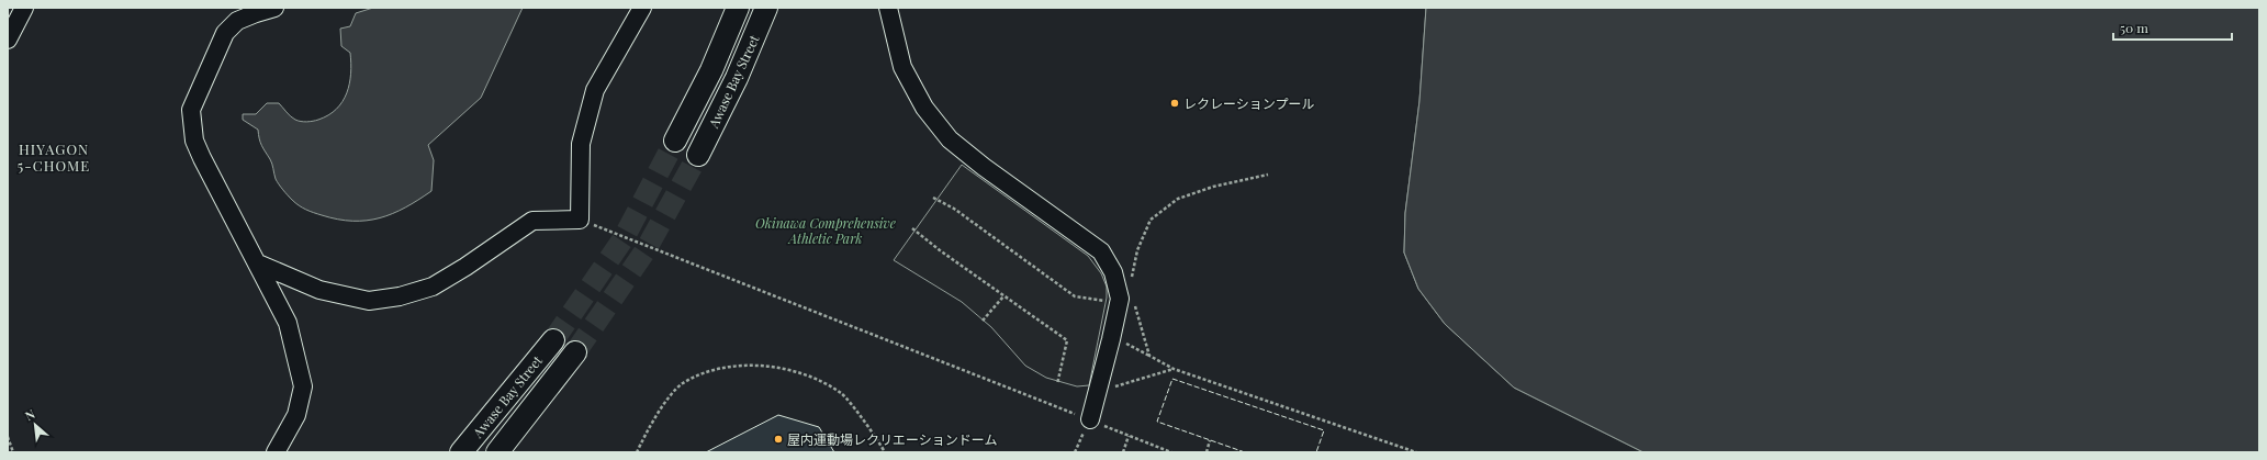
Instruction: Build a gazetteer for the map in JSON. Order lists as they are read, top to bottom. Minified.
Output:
{"streets":{"main road":["Awase Bay Street"]},"districts":["HIYAGON 5-CHOME"],"parks":["Okinawa Comprehensive Athletic Park"],"places":["レクレーションプール","屋内運動場レクリエーションドーム"],"scale_bar":"50 m","north":"top left"}
